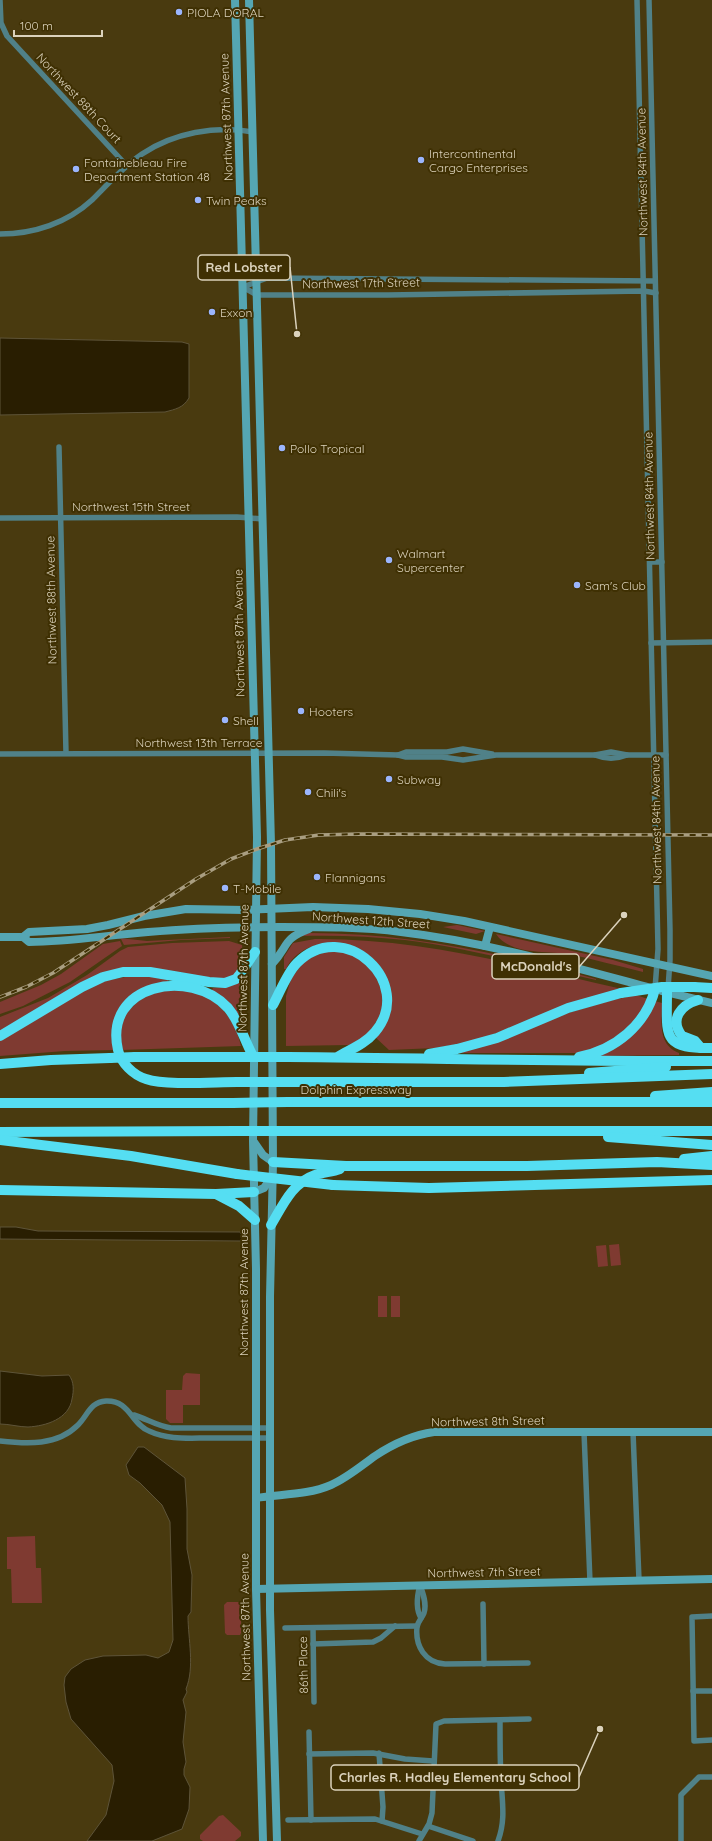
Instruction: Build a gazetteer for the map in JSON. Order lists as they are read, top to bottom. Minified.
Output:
{"streets":{"highway":["Dolphin Expressway"],"main road":["Northwest 87th Avenue","Northwest 12th Street","Northwest 8th Street","Northwest 7th Street"],"street":["Northwest 88th Court","Northwest 84th Avenue","Northwest 17th Street","Northwest 15th Street","Northwest 88th Avenue","Northwest 13th Terrace","86th Place"]},"crossings":[["Northwest 87th Avenue","Northwest 17th Street"],["Northwest 87th Avenue","Northwest 15th Street"],["Northwest 87th Avenue","Northwest 13th Terrace"],["Northwest 87th Avenue","Northwest 12th Street"],["Northwest 87th Avenue","Northwest 8th Street"],["Northwest 87th Avenue","Northwest 7th Street"],["Northwest 84th Avenue","Northwest 17th Street"],["Northwest 84th Avenue","Northwest 13th Terrace"],["Northwest 84th Avenue","Northwest 12th Street"],["Northwest 15th Street","Northwest 88th Avenue"],["Northwest 88th Avenue","Northwest 13th Terrace"]],"places":["PIOLA DORAL","Intercontinental Cargo Enterprises","Fontainebleau Fire Department Station 48","Twin Peaks","Exxon","Red Lobster","Pollo Tropical","Walmart Supercenter","Sam's Club","Hooters","Shell","Subway","Chili's","Flannigans","T-Mobile","McDonald's","Charles R. Hadley Elementary School"],"scale_bar":"100 m"}
